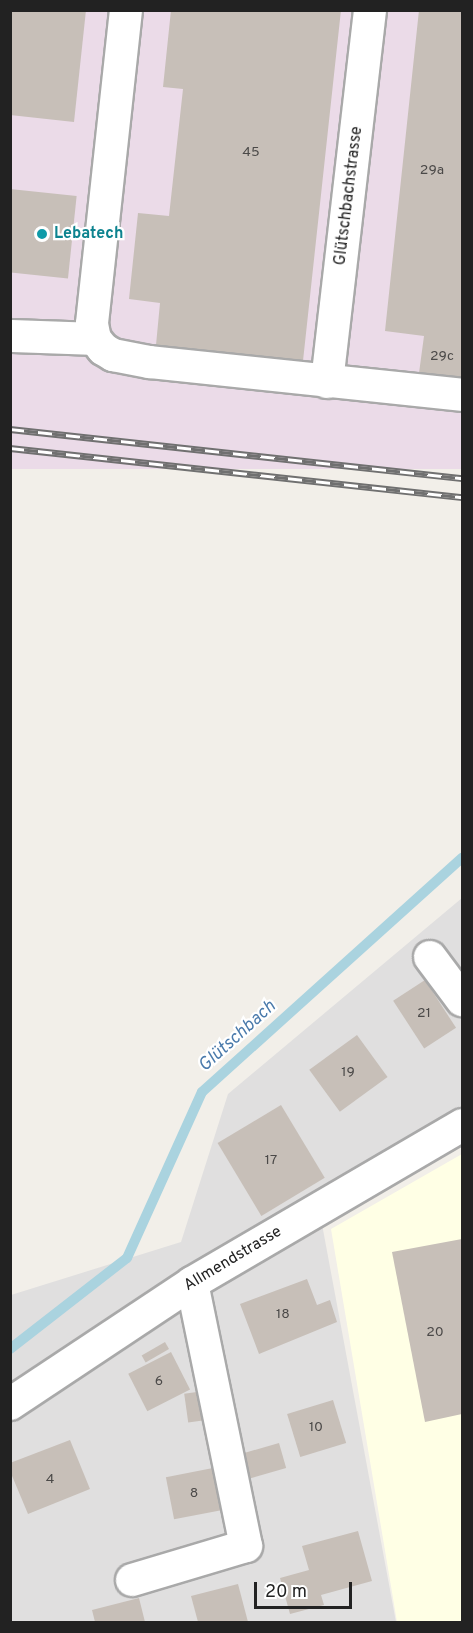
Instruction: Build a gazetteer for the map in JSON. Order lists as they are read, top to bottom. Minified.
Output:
{"streets":{"street":["Glütschbachstrasse","Allmendstrasse"]},"water":["Glütschbach"],"places":["Lebatech"],"house_numbers":["45","29a","29c","21","19","17","18","20","6","10","4","8"],"scale_bar":"20 m"}
